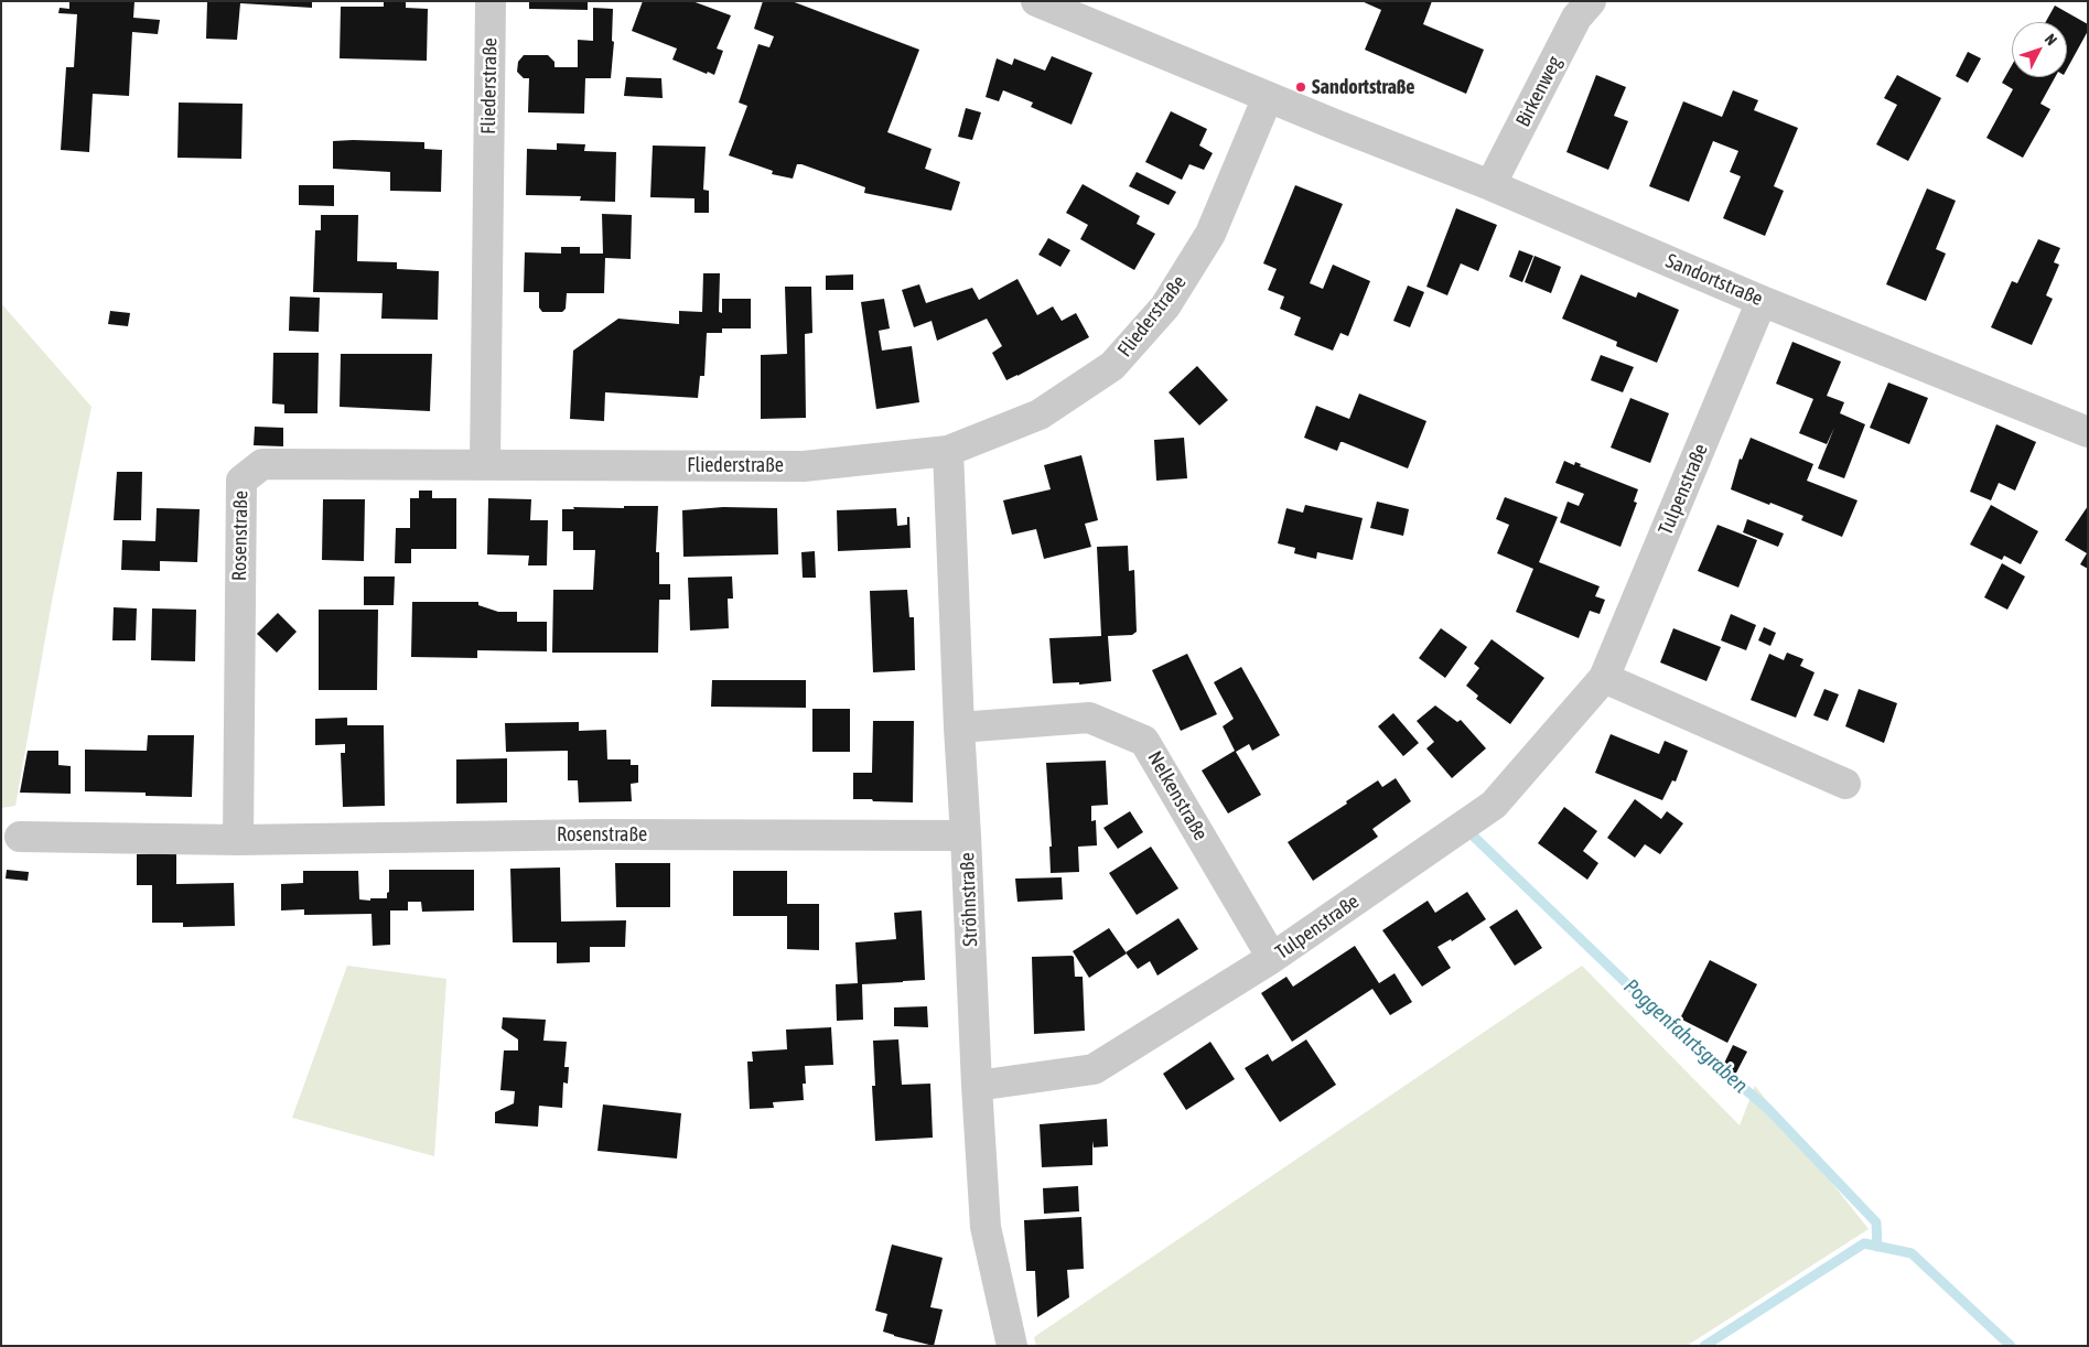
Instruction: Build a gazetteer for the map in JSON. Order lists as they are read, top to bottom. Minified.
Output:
{"streets":{"street":["Fliederstraße","Birkenweg","Sandortstraße","Tulpenstraße","Rosenstraße","Nelkenstraße","Ströhnstraße"]},"crossings":[["Fliederstraße","Sandortstraße"],["Fliederstraße","Rosenstraße"],["Fliederstraße","Ströhnstraße"],["Birkenweg","Sandortstraße"],["Sandortstraße","Tulpenstraße"],["Tulpenstraße","Nelkenstraße"],["Tulpenstraße","Ströhnstraße"],["Rosenstraße","Ströhnstraße"],["Nelkenstraße","Ströhnstraße"]],"water":["Poggenfahrtsgraben"],"places":["Sandortstraße"],"north":"top right"}
